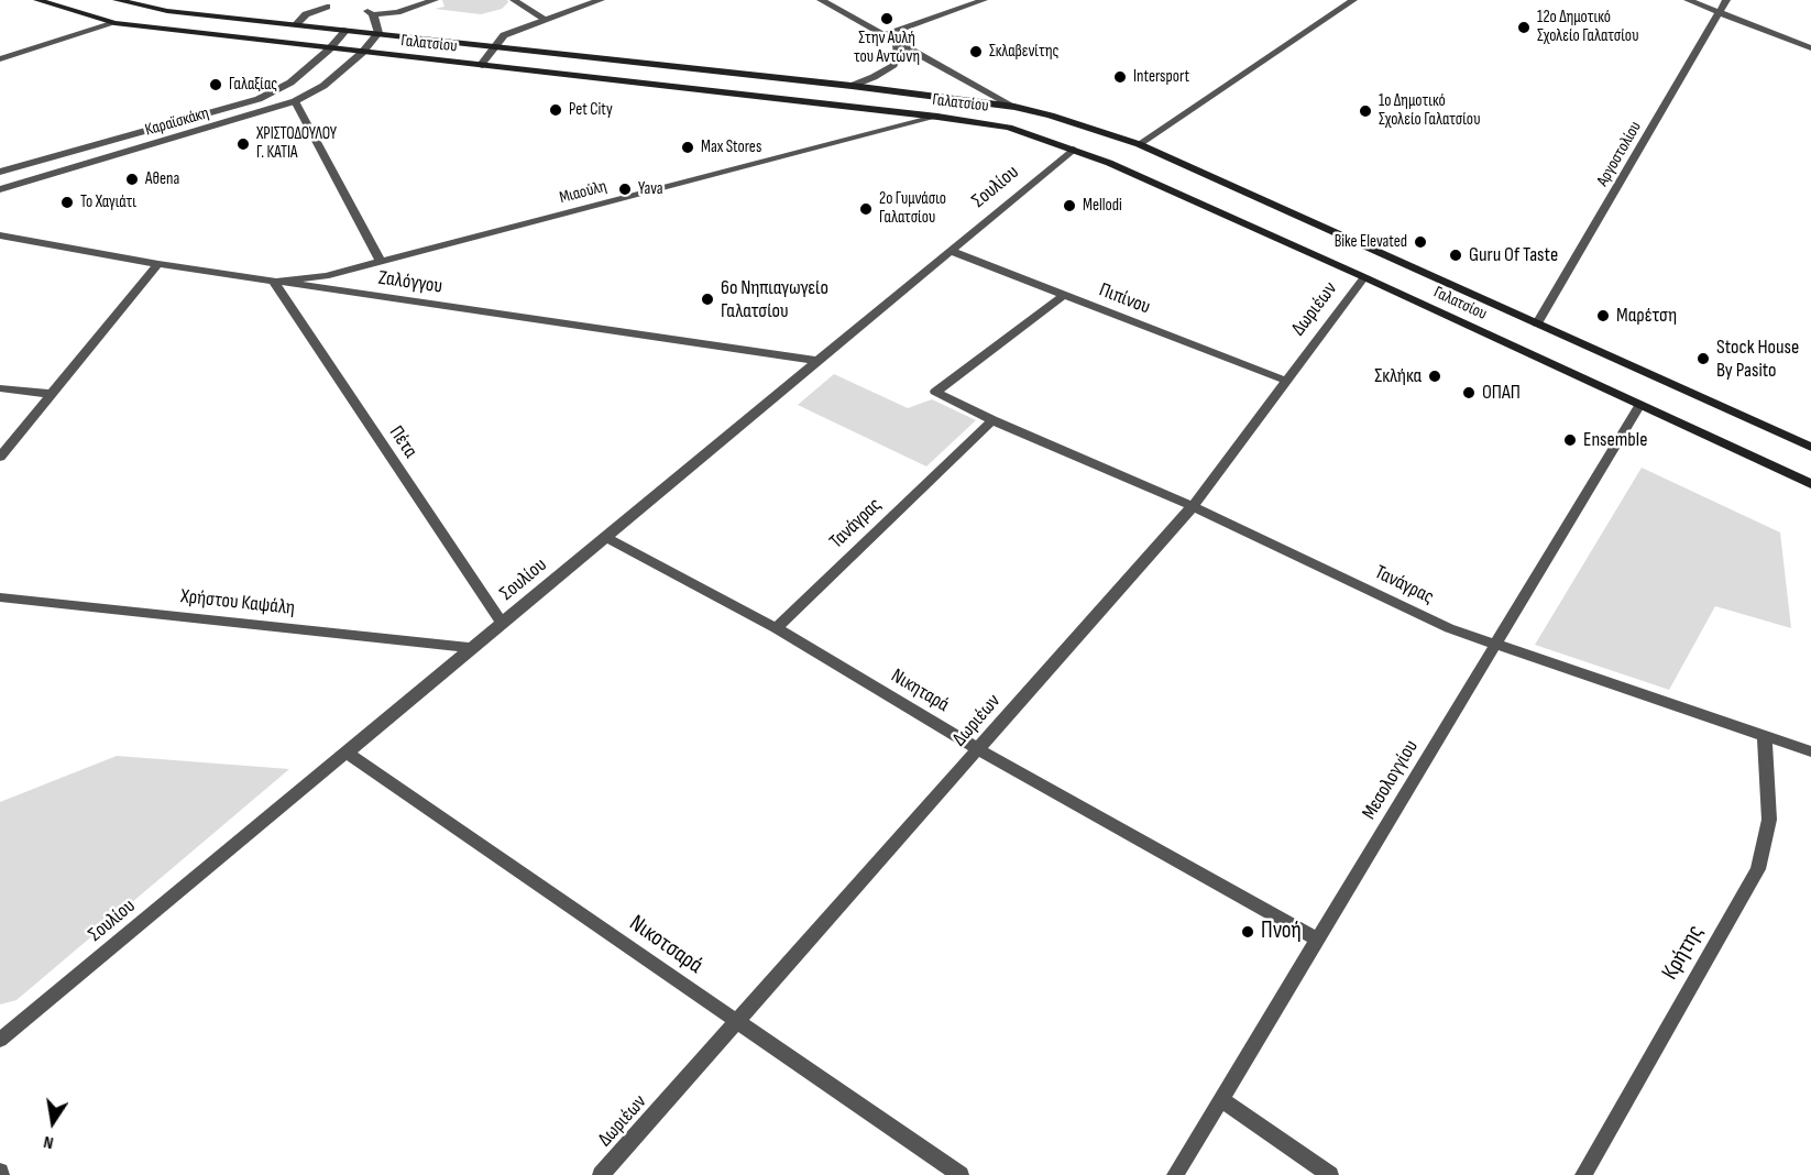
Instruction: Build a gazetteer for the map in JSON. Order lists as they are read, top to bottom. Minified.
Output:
{"streets":{"main road":["Γαλατσίου"],"street":["Καραϊσκάκη","Αργοστολίου","Σουλίου","Μιαούλη","Ζαλόγγου","Πιπίνου","Δωριέων","Πέτα","Τανάγρας","Χρήστου Καψάλη","Νικηταρά","Μεσολογγίου","Νικοτσαρά","Κρήτης"]},"crossings":[["Γαλατσίου","Καραϊσκάκη"],["Γαλατσίου","Αργοστολίου"],["Γαλατσίου","Σουλίου"],["Γαλατσίου","Μιαούλη"],["Γαλατσίου","Δωριέων"],["Γαλατσίου","Μεσολογγίου"],["Σουλίου","Ζαλόγγου"],["Σουλίου","Πιπίνου"],["Σουλίου","Πέτα"],["Σουλίου","Χρήστου Καψάλη"],["Σουλίου","Νικηταρά"],["Σουλίου","Νικοτσαρά"],["Μιαούλη","Ζαλόγγου"],["Μιαούλη","Πέτα"],["Ζαλόγγου","Πέτα"],["Πιπίνου","Δωριέων"],["Πιπίνου","Τανάγρας"],["Δωριέων","Τανάγρας"],["Δωριέων","Νικηταρά"],["Δωριέων","Νικοτσαρά"],["Τανάγρας","Νικηταρά"],["Τανάγρας","Μεσολογγίου"],["Τανάγρας","Κρήτης"],["Νικηταρά","Μεσολογγίου"]],"places":["Στην Αυλή του Αντώνη","12ο Δημοτικό Σχολείο Γαλατσίου","Σκλαβενίτης","Intersport","Γαλαξίας","Pet City","1ο Δημοτικό Σχολείο Γαλατσίου","ΧΡΙΣΤΟΔΟΥΛΟΥ Γ. ΚΑΤΙΑ","Max Stores","Αθena","Yava","Το Χαγιάτι","Mellodi","2ο Γυμνάσιο Γαλατσίου","Bike Elevated","Guru Of Taste","6ο Νηπιαγωγείο Γαλατσίου","Μαρέτση","Stock House By Pasito","Σκλήκα","ΟΠΑΠ","Ensemble","Πνοή"],"north":"bottom"}
